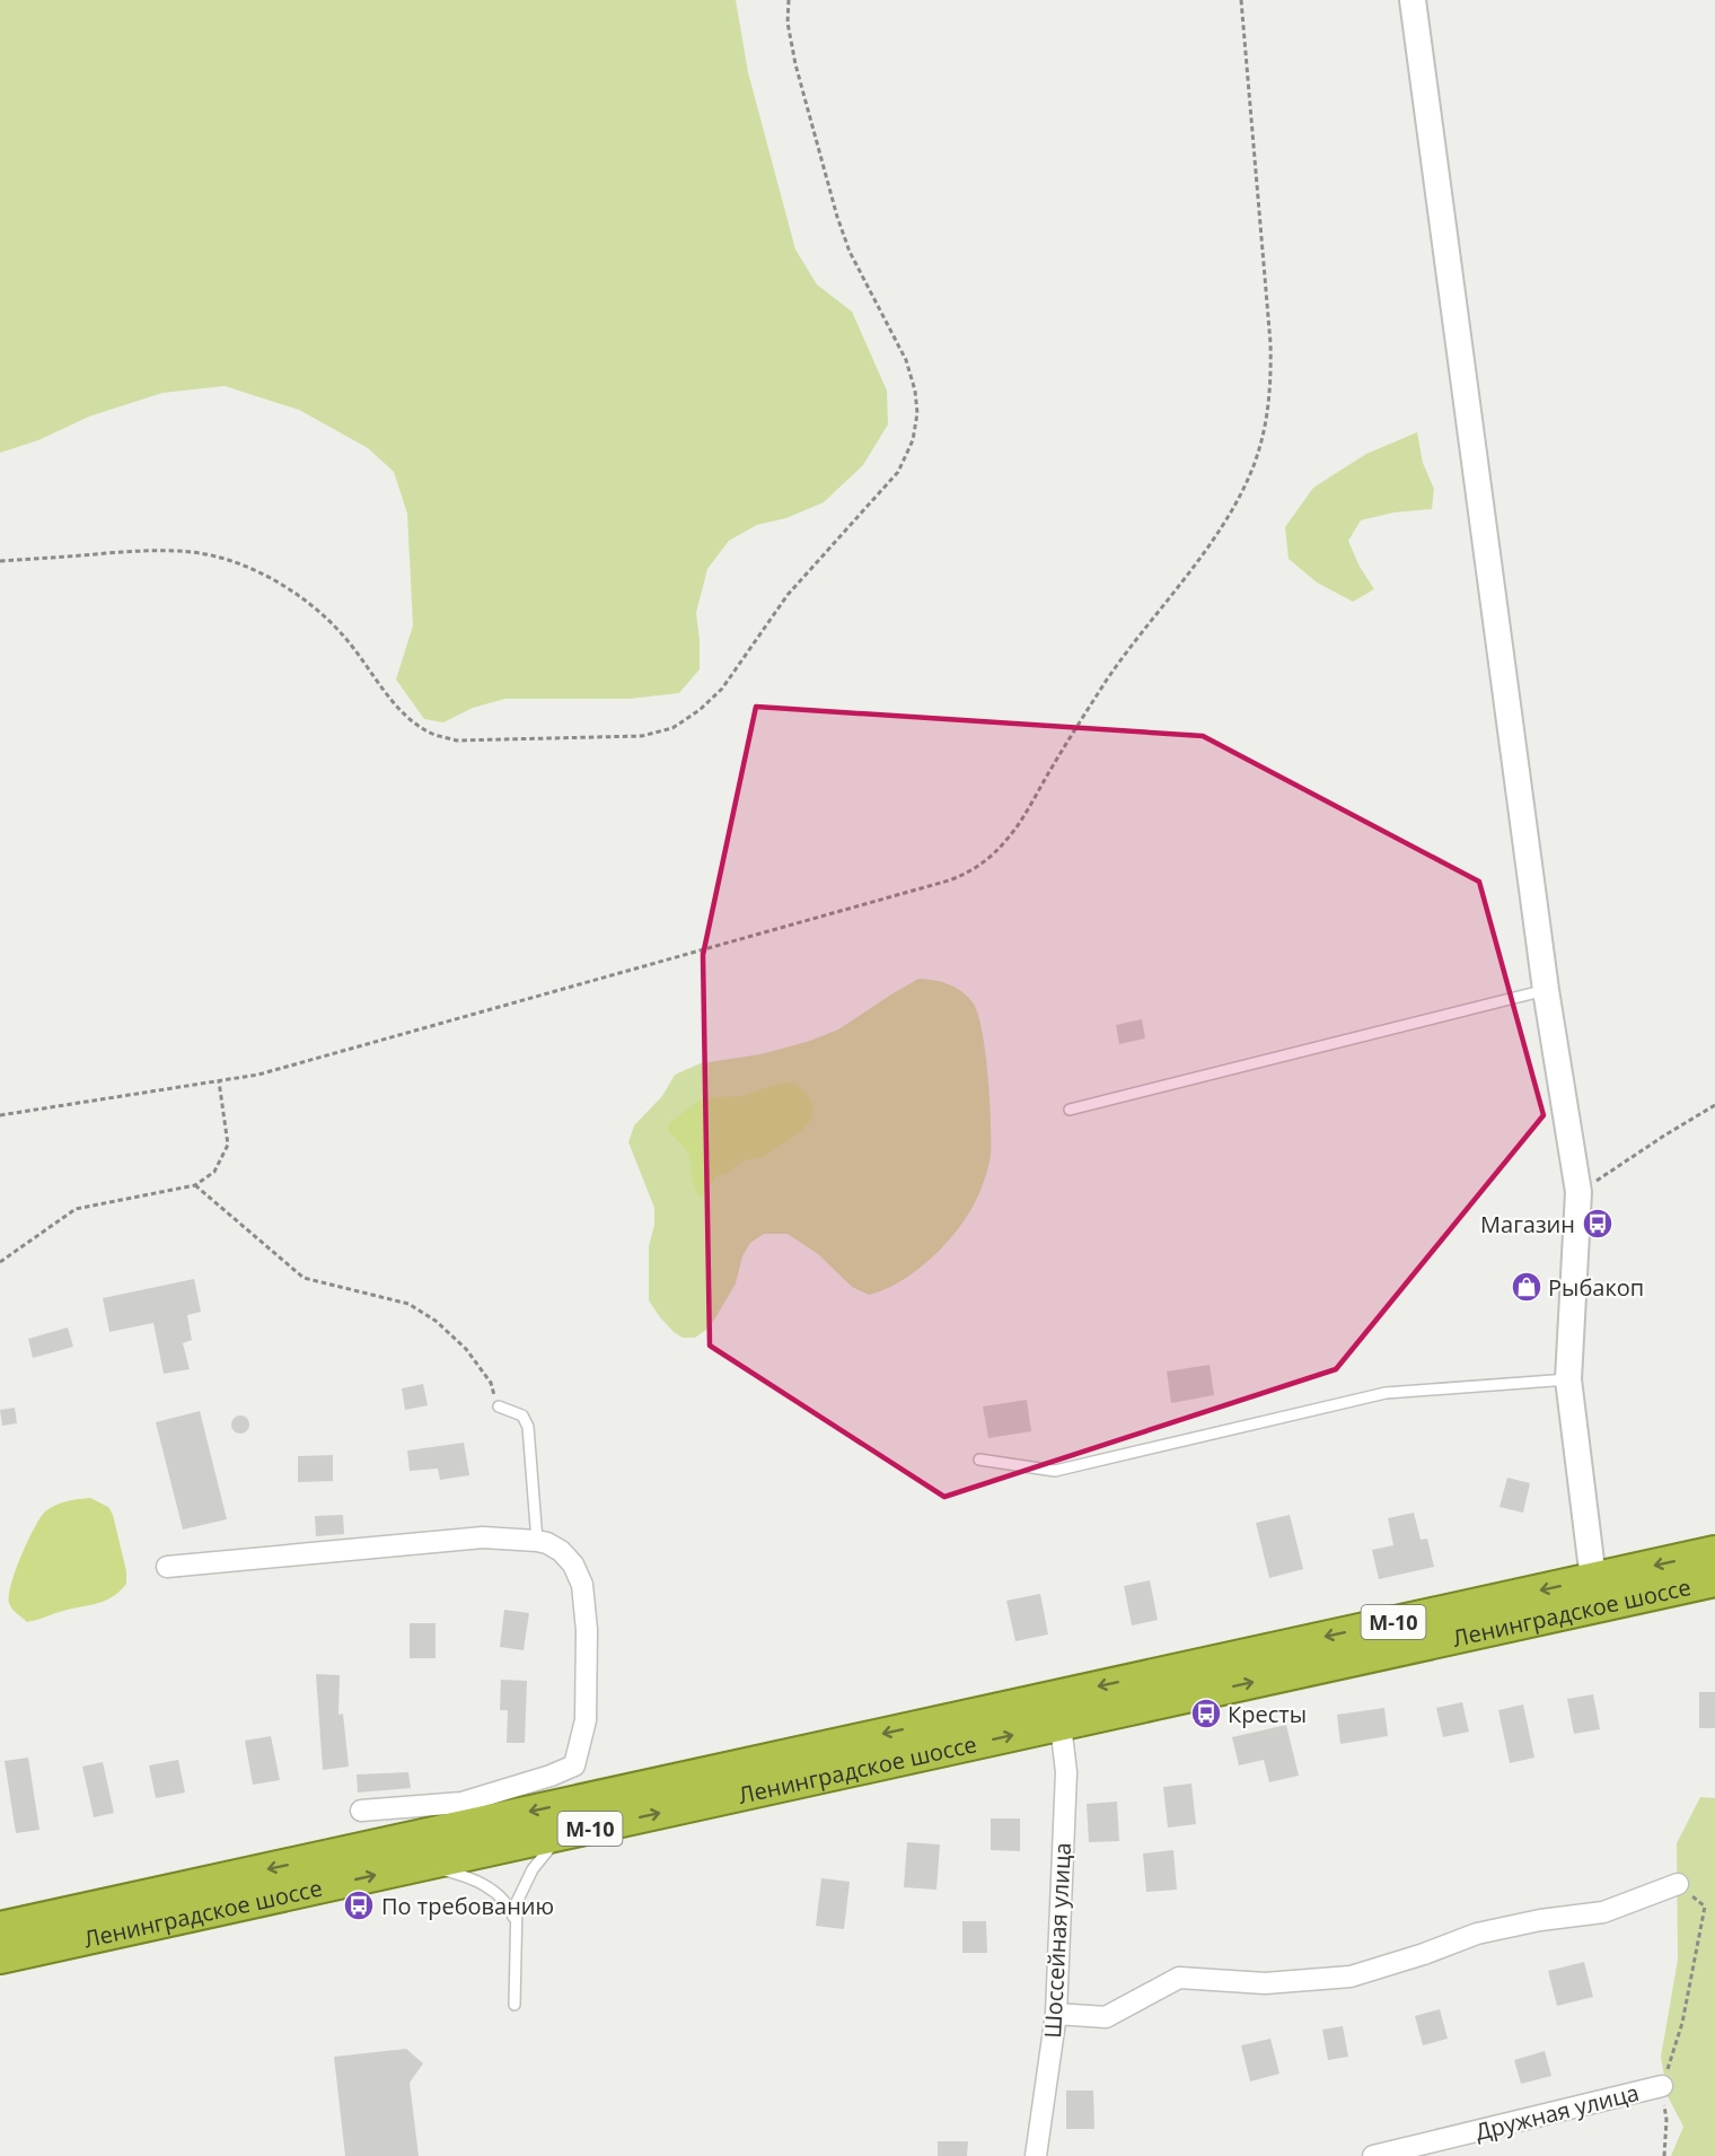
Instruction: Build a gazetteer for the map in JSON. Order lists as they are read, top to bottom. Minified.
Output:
{"streets":{"highway":["Ленинградское шоссе","М-10"],"street":["Шоссейная улица","Дружная улица"]},"crossings":[["Ленинградское шоссе","Шоссейная улица"]],"places":{"bus stop":["Магазин","Кресты","По требованию"],"shop":["Рыбакоп"]}}
